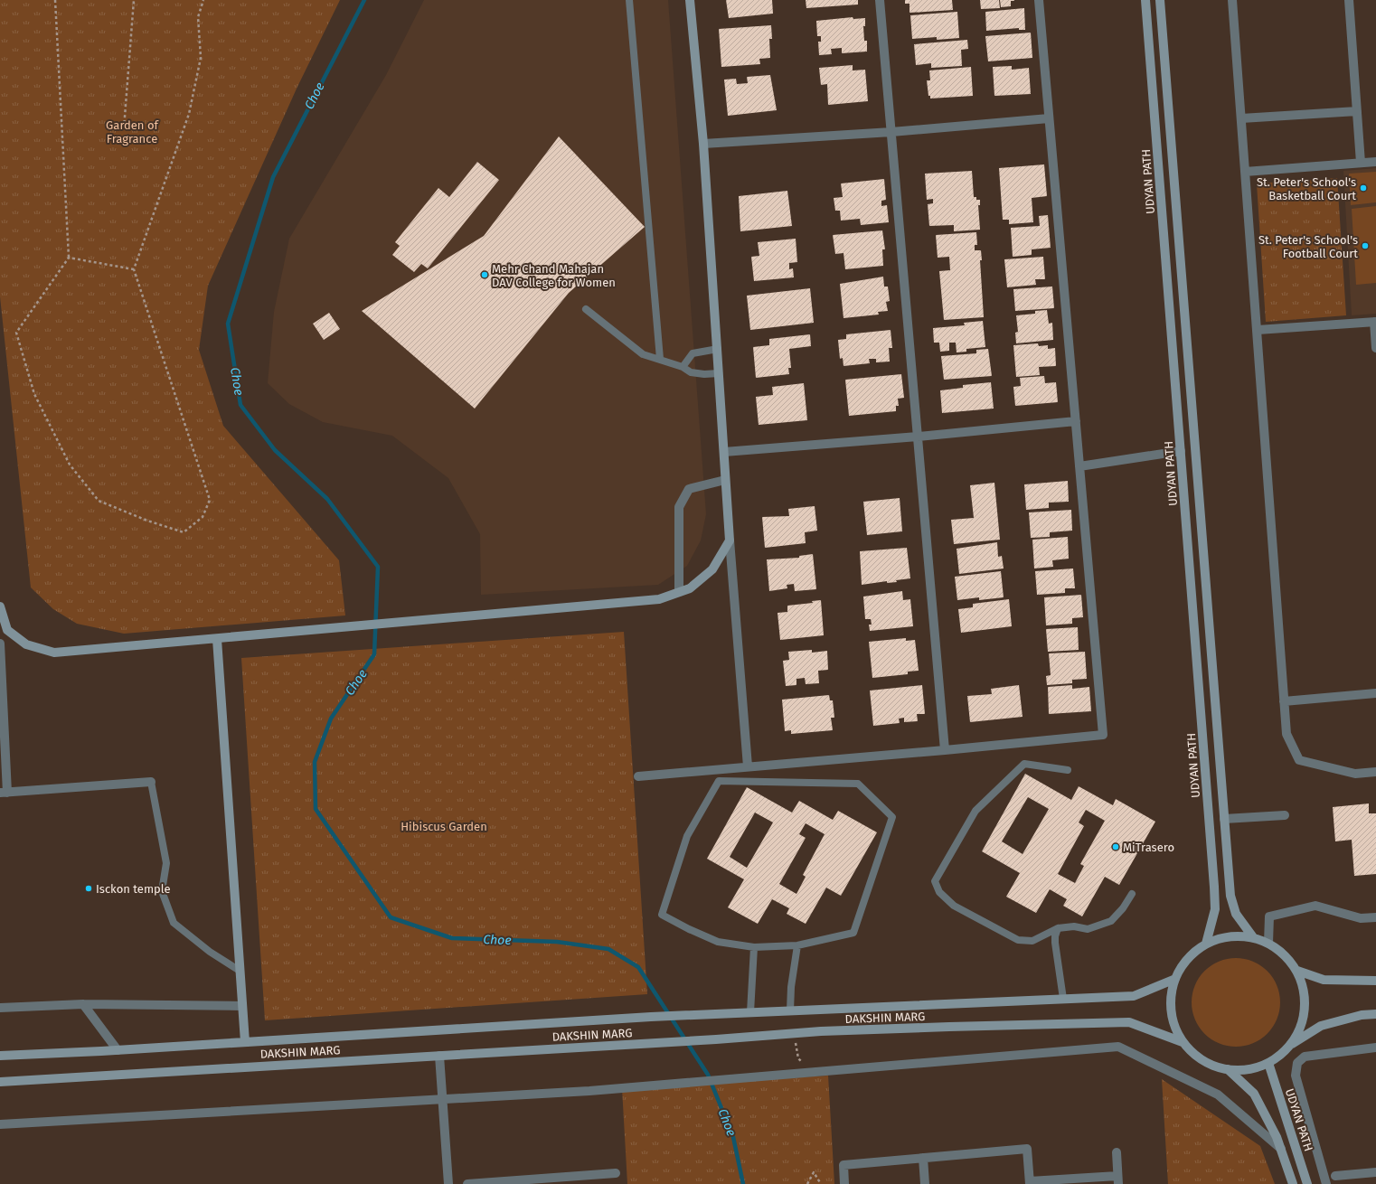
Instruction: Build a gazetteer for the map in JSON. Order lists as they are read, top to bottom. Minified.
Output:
{"streets":{"main road":["UDYAN PATH","DAKSHIN MARG"]},"water":["Choe"],"parks":["Garden of Fragrance","Hibiscus Garden"],"places":["St. Peter's School's Basketball Court","St. Peter's School's Football Court","Mehr Chand Mahajan DAV College for Women","MiTrasero","Isckon temple"]}
